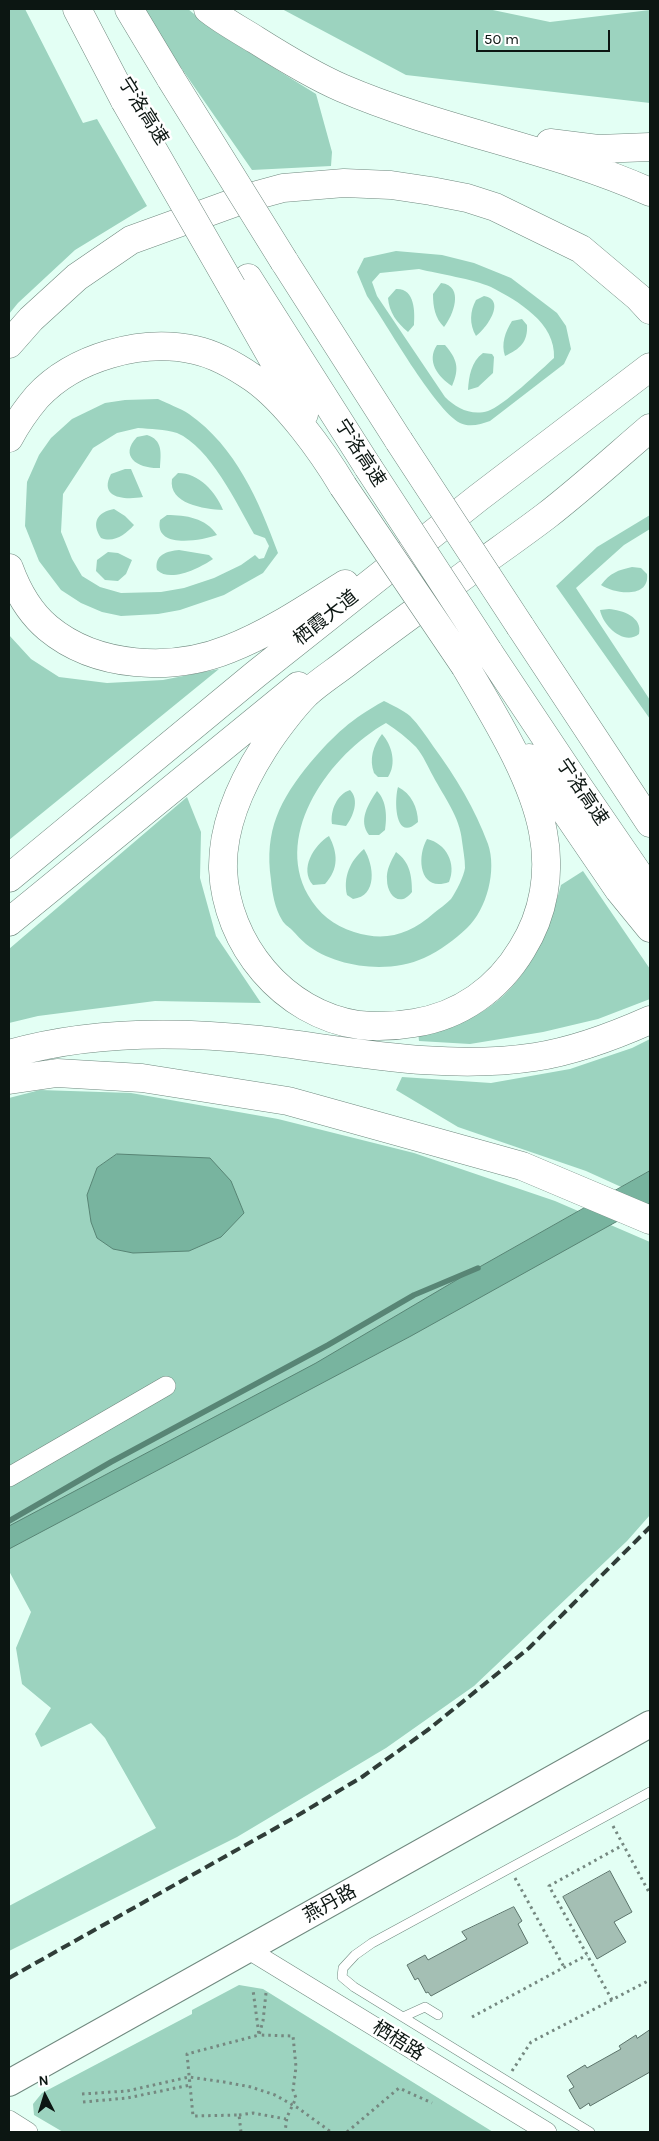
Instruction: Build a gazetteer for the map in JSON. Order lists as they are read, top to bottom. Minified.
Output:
{"streets":{"highway":["宁洛高速","栖霞大道"],"street":["燕丹路","栖梧路"]},"crossings":[["燕丹路","栖梧路"]],"scale_bar":"50 m","north":"top"}
